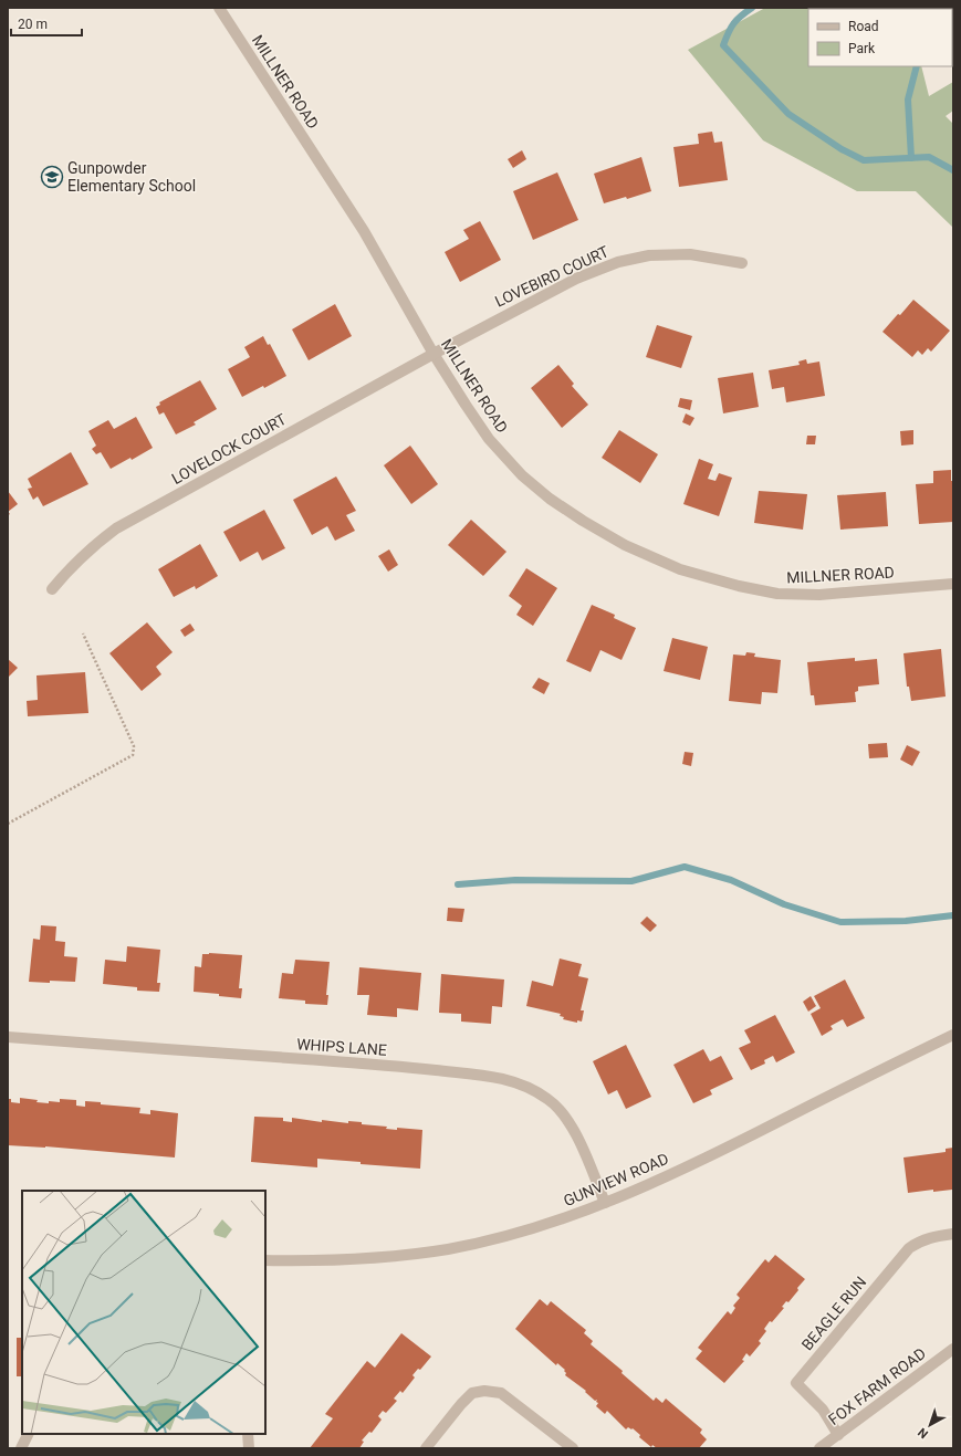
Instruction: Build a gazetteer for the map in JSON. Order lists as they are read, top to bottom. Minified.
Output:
{"streets":{"street":["MILLNER ROAD","LOVEBIRD COURT","LOVELOCK COURT","WHIPS LANE","GUNVIEW ROAD","BEAGLE RUN","FOX FARM ROAD"]},"crossings":[["MILLNER ROAD","LOVEBIRD COURT"],["MILLNER ROAD","LOVELOCK COURT"],["LOVEBIRD COURT","LOVELOCK COURT"],["WHIPS LANE","GUNVIEW ROAD"],["BEAGLE RUN","FOX FARM ROAD"]],"places":{"school or university":["Gunpowder Elementary School"]},"legend":["Road","Park"],"scale_bar":"20 m","north":"bottom left"}
